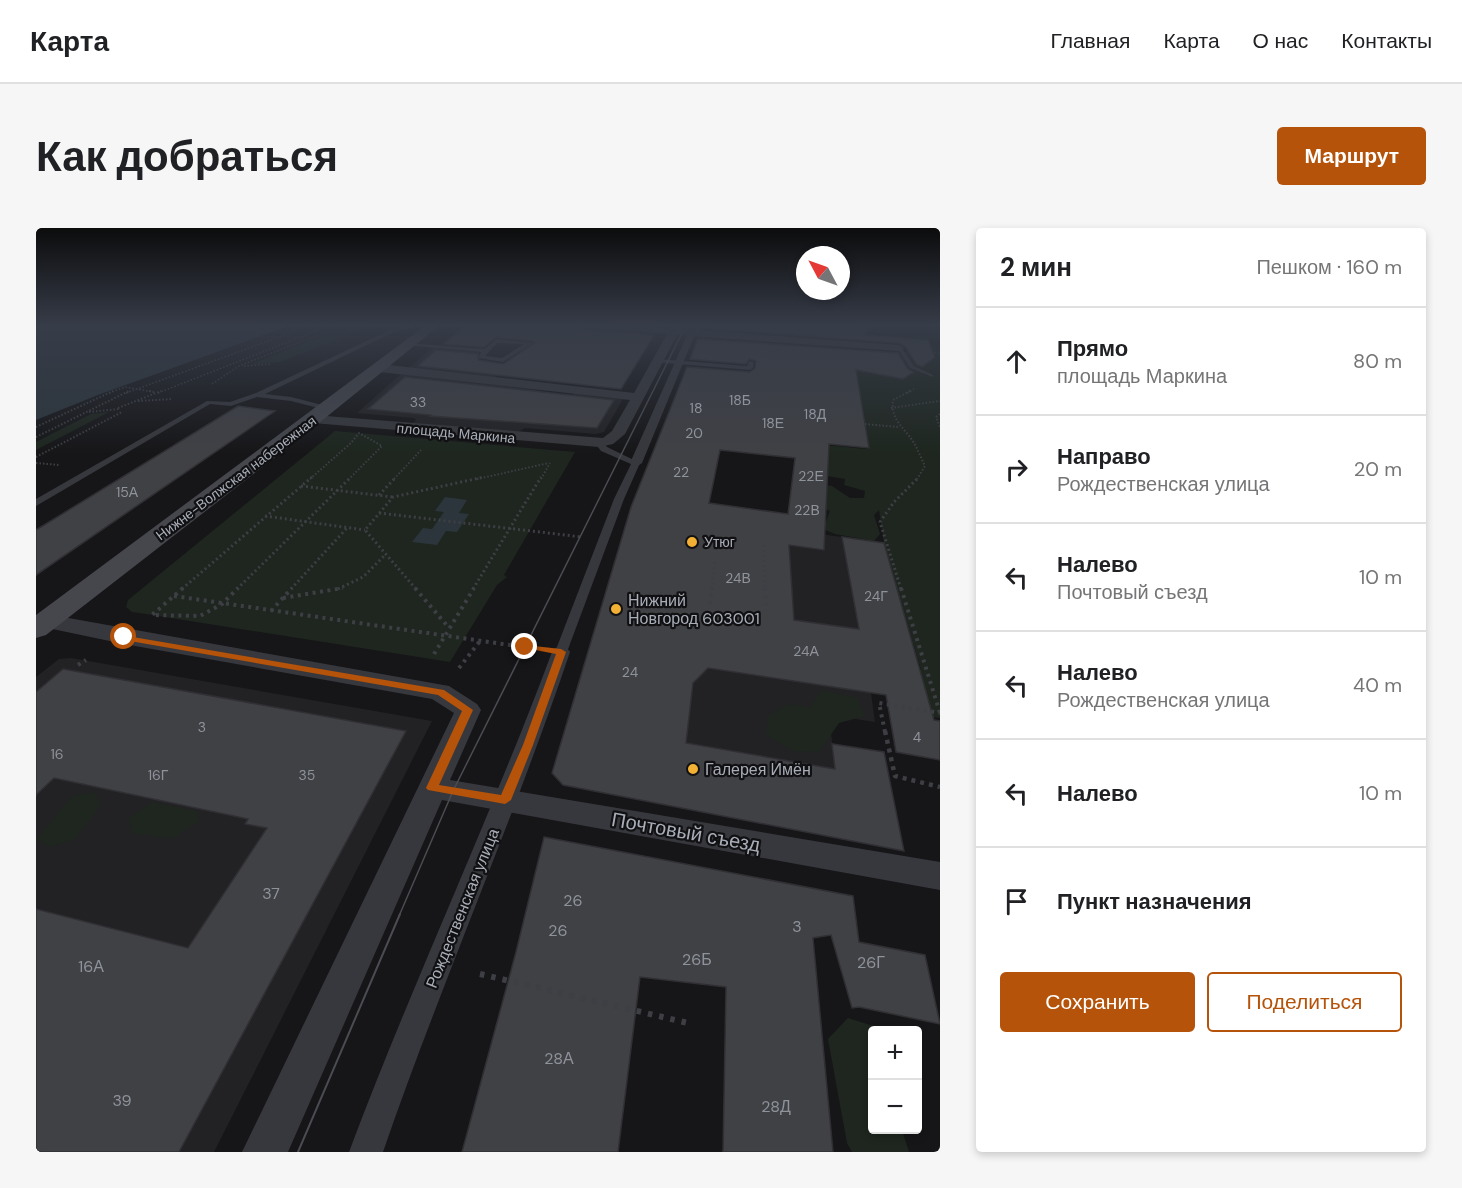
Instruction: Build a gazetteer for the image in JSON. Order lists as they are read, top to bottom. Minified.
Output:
{"streets":{"main road":["Нижне-Волжская набережная"],"street":["площадь Маркина","Почтовый съезд","Рождественская улица"]},"crossings":[["площадь Маркина","Нижне-Волжская набережная"],["Почтовый съезд","Рождественская улица"]],"places":["Утюг","Нижний Новгород 603001","Галерея Имён"],"house_numbers":["18Б","33","18","18Д","18Е","20","22","22Е","15А","22В","24В","24Г","24А","24","3","4","16","16Г","35","37","26","3","26","26Б","26Г","16А","28А","39","28Д"],"north":"top left","page":{"header":"Карта","nav":["Главная","Карта","О нас","Контакты"],"buttons":["Маршрут",["Сохранить","Поделиться"]],"title":"Как добраться","heading":["2 мин","Пешком · 160 m"],"list":[["Прямо","площадь Маркина","80 m"],["Направо","Рождественская улица","20 m"],["Налево","Почтовый съезд","10 m"],["Налево","Рождественская улица","40 m"],["Налево","10 m"],"Пункт назначения"],"map_buttons":["+","−"]}}
